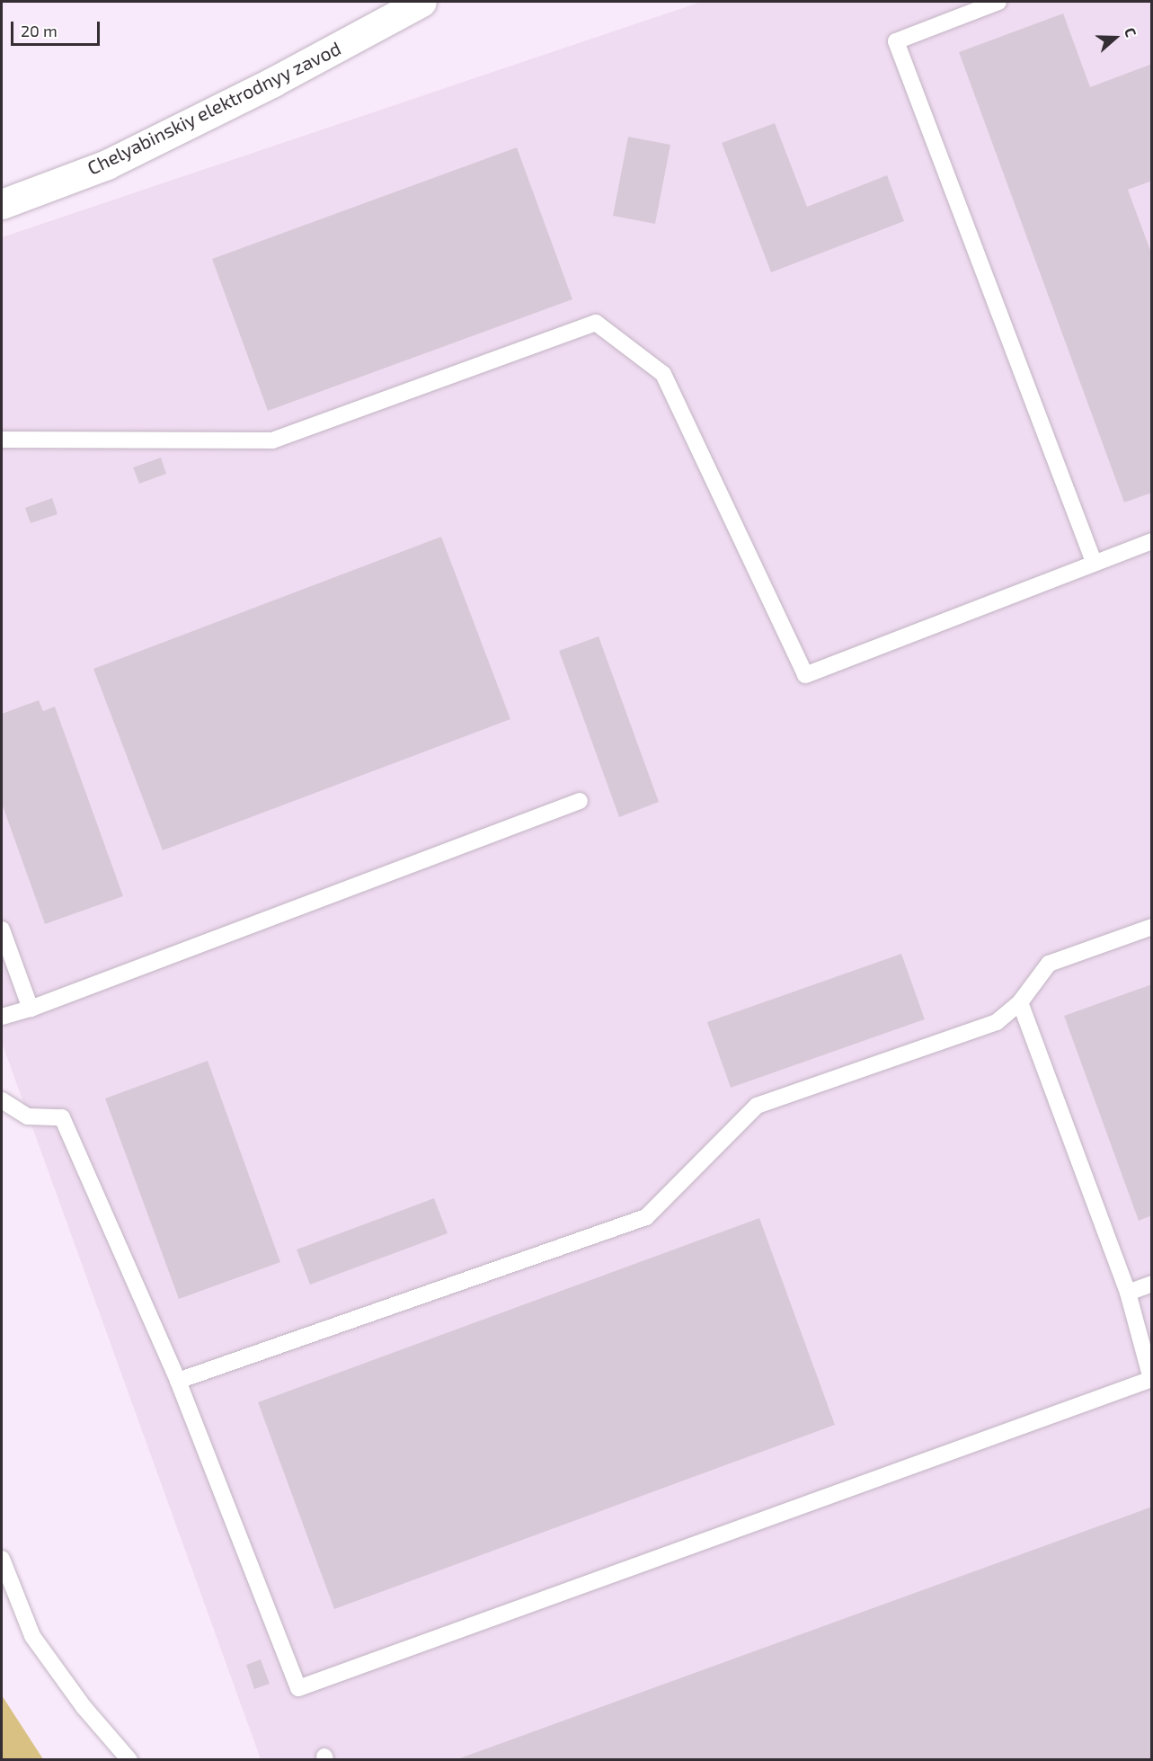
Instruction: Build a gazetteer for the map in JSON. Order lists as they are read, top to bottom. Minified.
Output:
{"streets":{"street":["Chelyabinskiy elektrodnyy zavod"]},"scale_bar":"20 m","north":"right"}
